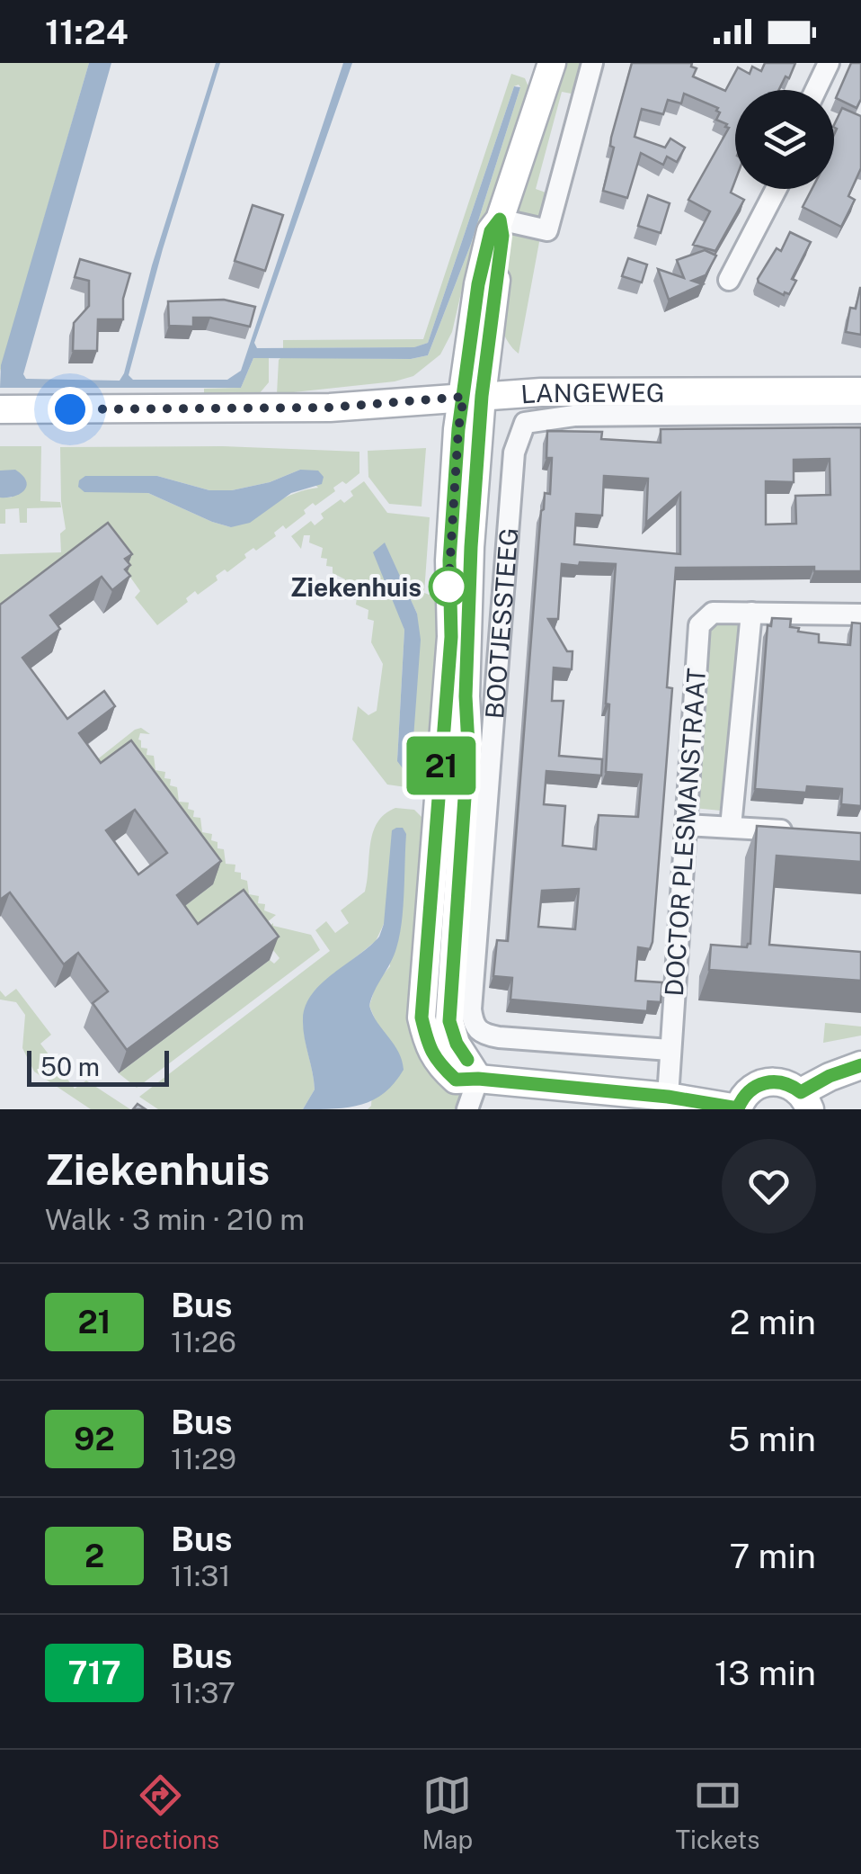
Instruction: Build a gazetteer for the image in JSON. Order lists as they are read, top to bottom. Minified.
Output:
{"streets":{"main road":["LANGEWEG","BOOTJESSTEEG"],"street":["DOCTOR PLESMANSTRAAT"]},"crossings":[["LANGEWEG","BOOTJESSTEEG"],["BOOTJESSTEEG","DOCTOR PLESMANSTRAAT"]],"places":["Ziekenhuis"],"lines":["bus line 21"],"scale_bar":"50 m","page":{"status":"11:24","on_map":"21","scale":"50 m","heading":["Ziekenhuis","Walk · 3 min · 210 m"],"list":[{"mark":"21","name":"Bus","note":"11:26","value":"2 min"},{"mark":"92","name":"Bus","note":"11:29","value":"5 min"},{"mark":"2","name":"Bus","note":"11:31","value":"7 min"},{"mark":"717","name":"Bus","note":"11:37","value":"13 min"}],"tabs":["Directions","Map","Tickets"]}}
